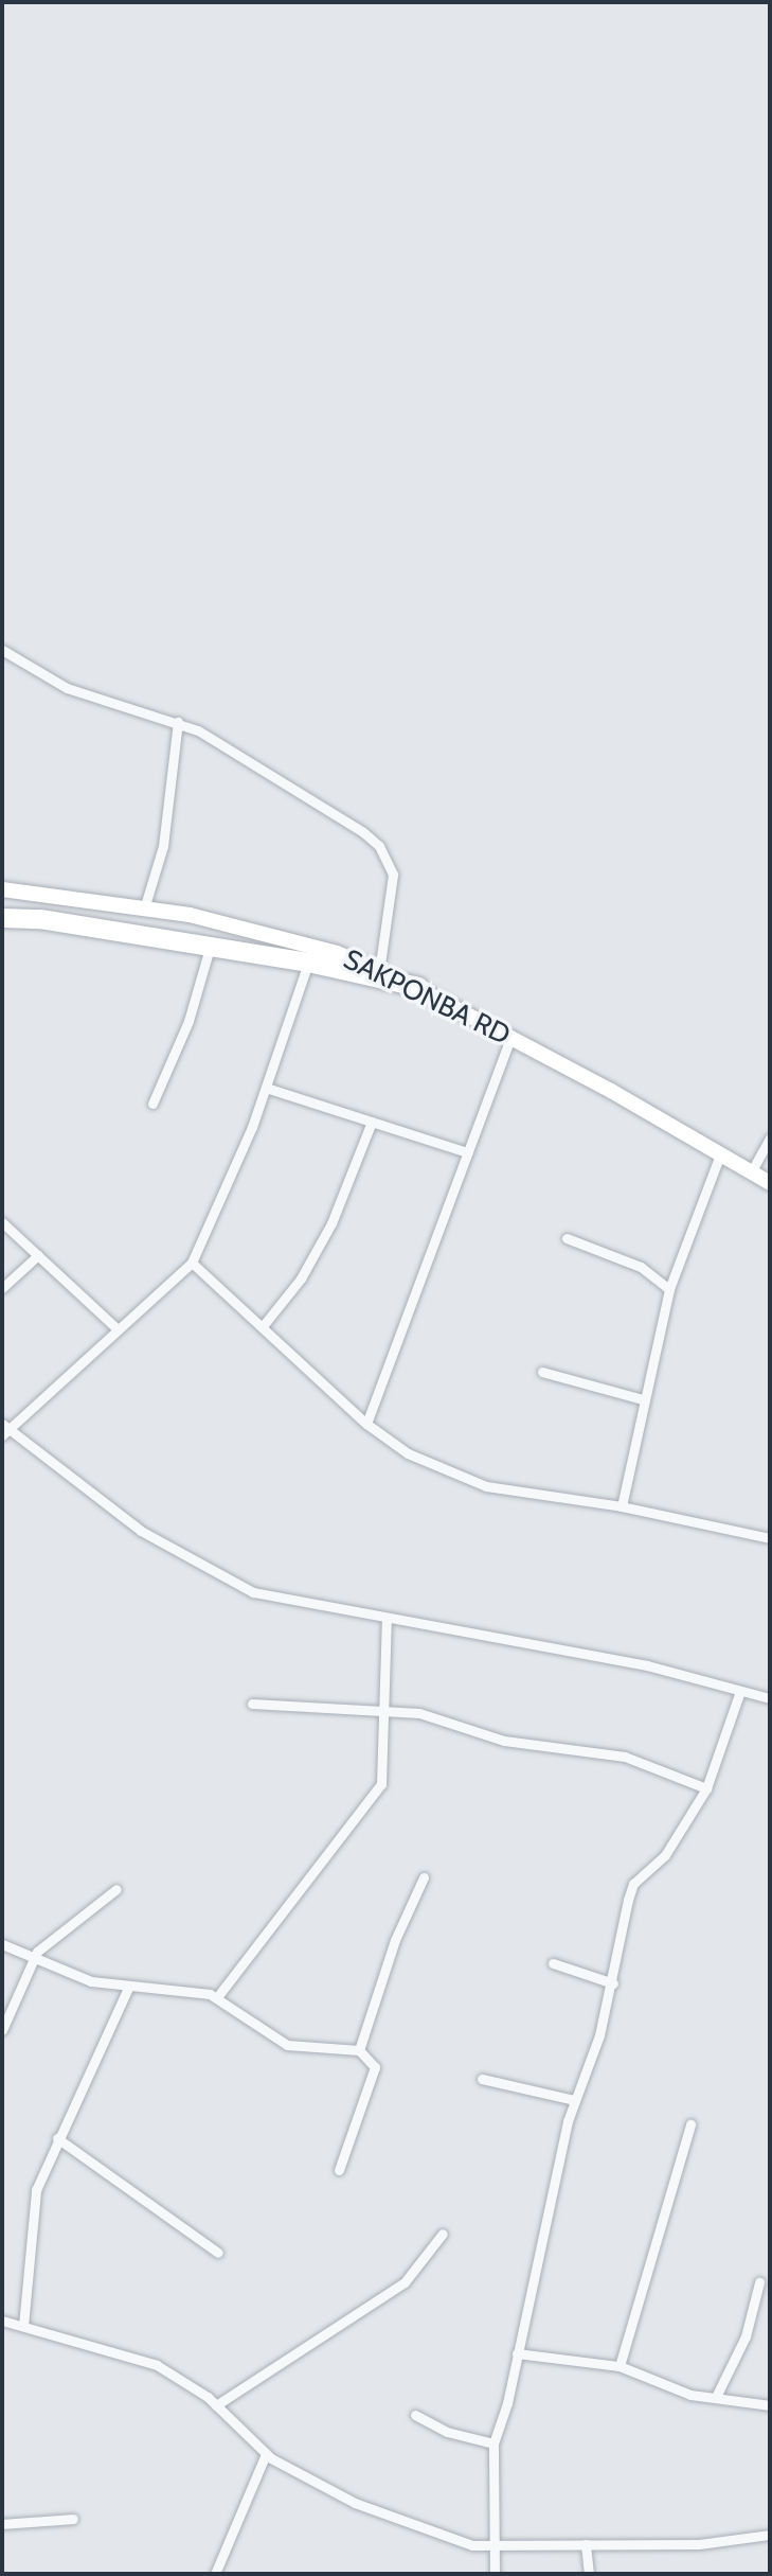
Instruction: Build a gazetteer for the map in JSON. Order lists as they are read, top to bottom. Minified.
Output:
{"streets":{"main road":["SAKPONBA RD"]}}
